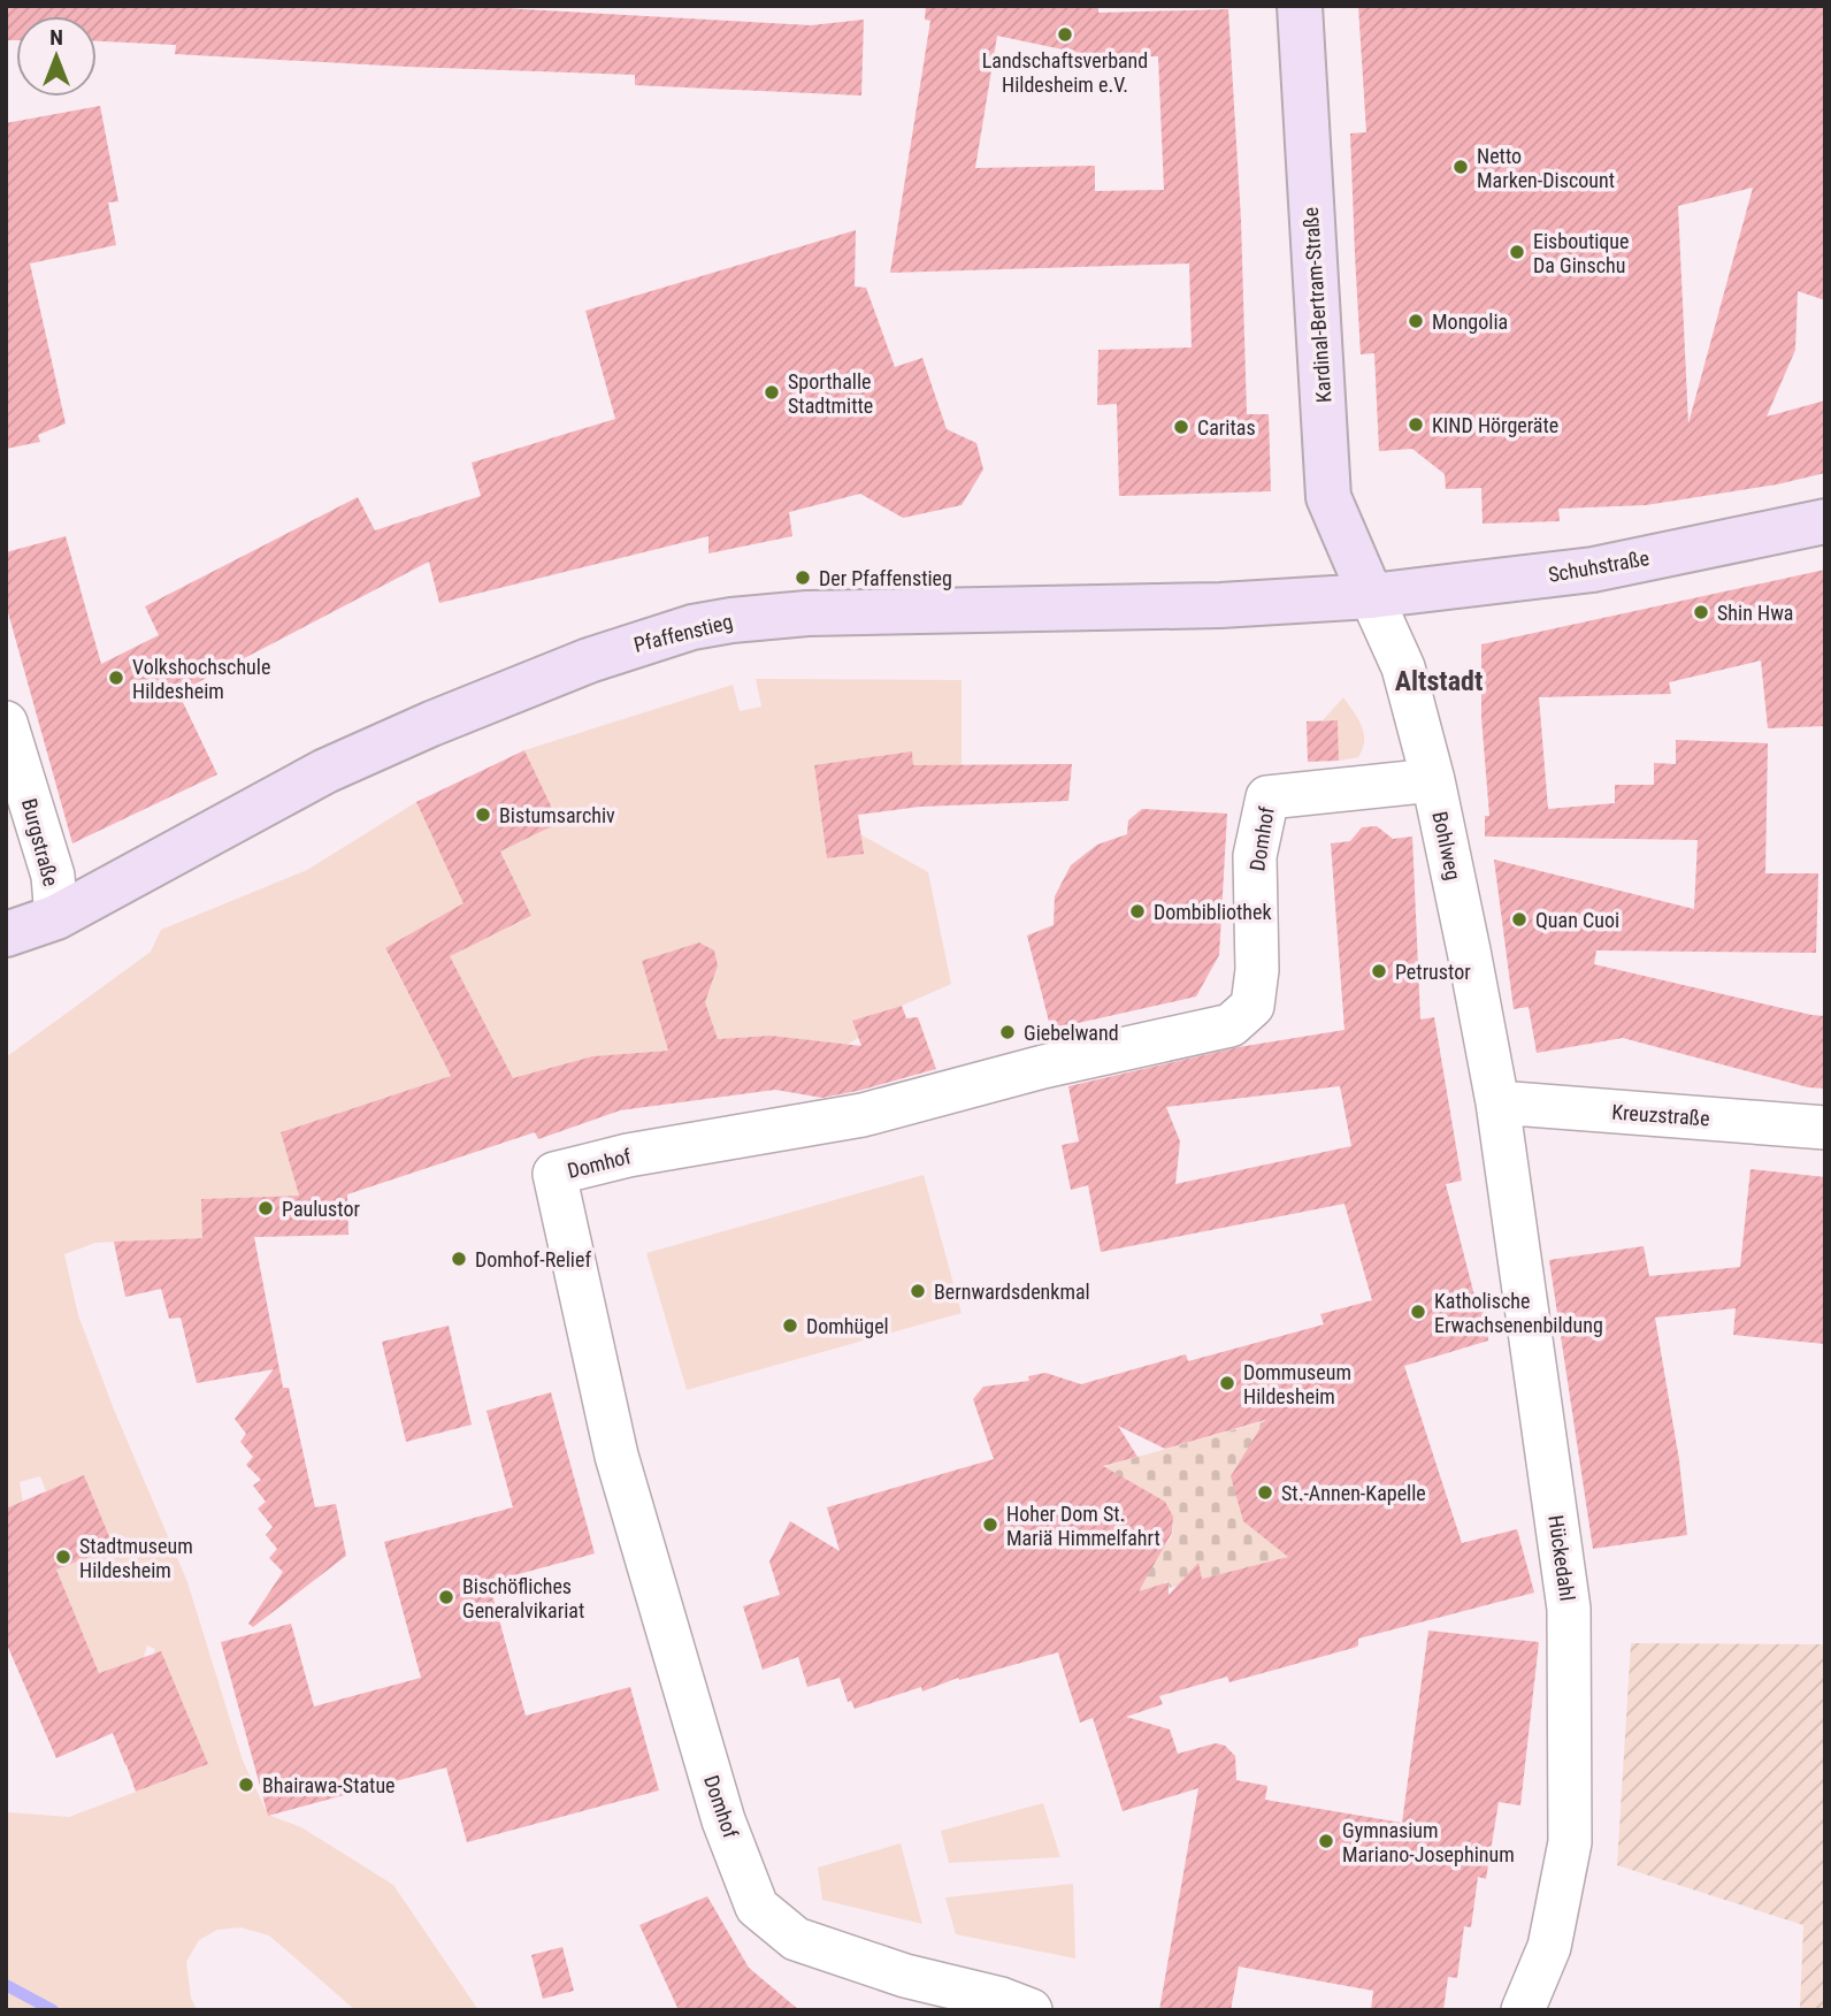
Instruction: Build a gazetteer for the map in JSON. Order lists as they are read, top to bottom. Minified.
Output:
{"streets":{"street":["Kardinal-Bertram-Straße","Schuhstraße","Pfaffenstieg","Domhof","Burgstraße","Bohlweg","Kreuzstraße","Hückedahl"]},"crossings":[["Kardinal-Bertram-Straße","Schuhstraße"],["Kardinal-Bertram-Straße","Pfaffenstieg"],["Kardinal-Bertram-Straße","Bohlweg"],["Schuhstraße","Pfaffenstieg"],["Schuhstraße","Bohlweg"],["Pfaffenstieg","Burgstraße"],["Pfaffenstieg","Bohlweg"],["Domhof","Bohlweg"],["Bohlweg","Kreuzstraße"],["Bohlweg","Hückedahl"],["Kreuzstraße","Hückedahl"]],"districts":["Altstadt"],"places":["Landschaftsverband Hildesheim e.V.","Netto Marken-Discount","Eisboutique Da Ginschu","Mongolia","Sporthalle Stadtmitte","KIND Hörgeräte","Caritas","Der Pfaffenstieg","Shin Hwa","Volkshochschule Hildesheim","Bistumsarchiv","Dombibliothek","Quan Cuoi","Petrustor","Giebelwand","Paulustor","Domhof-Relief","Bernwardsdenkmal","Katholische Erwachsenenbildung","Domhügel","Dommuseum Hildesheim","St.-Annen-Kapelle","Hoher Dom St. Mariä Himmelfahrt","Stadtmuseum Hildesheim","Bischöfliches Generalvikariat","Bhairawa-Statue","Gymnasium Mariano-Josephinum"],"north":"top"}
